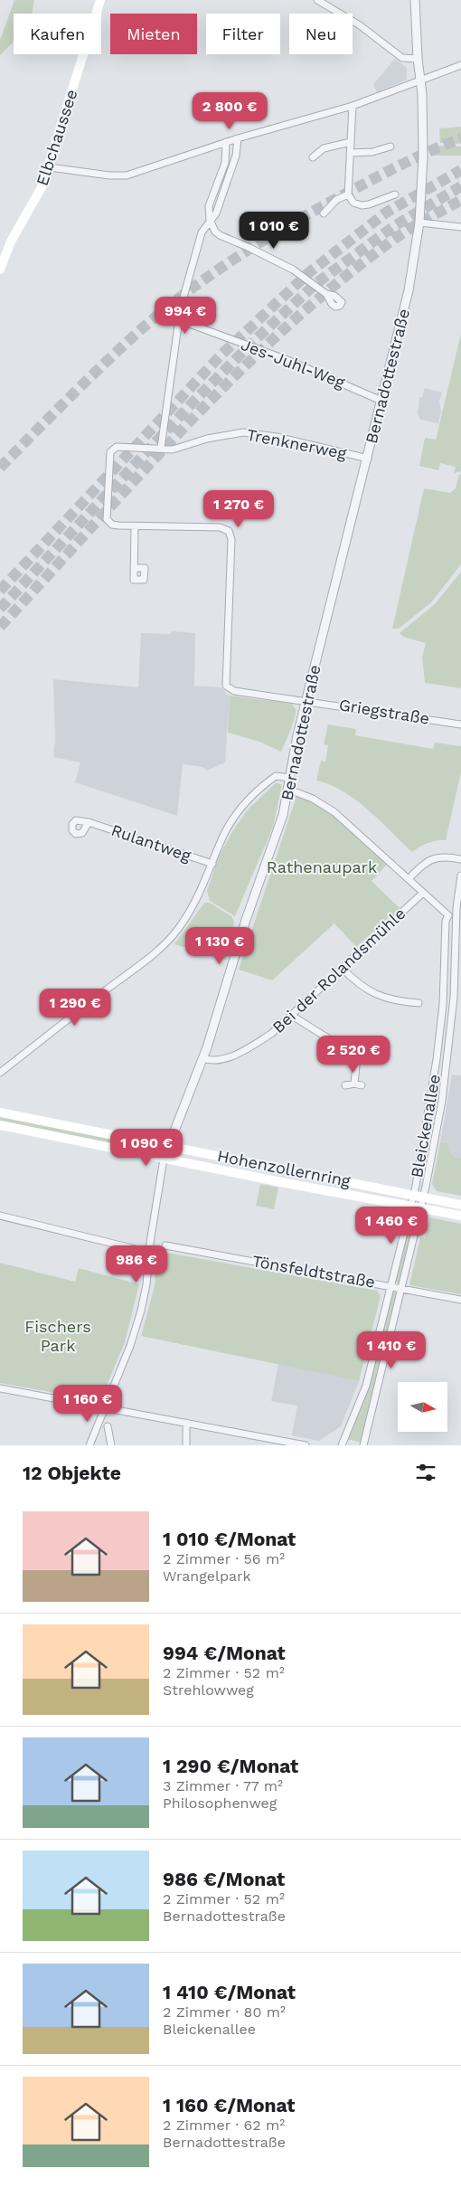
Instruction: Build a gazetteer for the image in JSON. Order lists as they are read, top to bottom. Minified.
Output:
{"streets":{"main road":["Elbchaussee","Hohenzollernring"],"street":["Jes-Juhl-Weg","Bernadottestraße","Trenknerweg","Griegstraße","Rulantweg","Bei der Rolandsmühle","Bleickenallee","Tönsfeldtstraße"]},"crossings":[["Jes-Juhl-Weg","Bernadottestraße"],["Bernadottestraße","Trenknerweg"],["Bernadottestraße","Griegstraße"],["Bernadottestraße","Bei der Rolandsmühle"],["Bernadottestraße","Hohenzollernring"],["Trenknerweg","Griegstraße"],["Bleickenallee","Hohenzollernring"],["Bleickenallee","Tönsfeldtstraße"]],"parks":["Rathenaupark","Fischers Park"],"north":"right","page":{"chip":["Kaufen","Mieten","Filter","Neu"],"price":["2 800 €","1 010 €","994 €","1 270 €","1 130 €","1 290 €","2 520 €","1 090 €","1 460 €","986 €","1 410 €","1 160 €"],"heading":"12 Objekte","list":[{"name":"1 010 €/Monat","note":"2 Zimmer · 56 m² · Wrangelpark"},{"name":"994 €/Monat","note":"2 Zimmer · 52 m² · Strehlowweg"},{"name":"1 290 €/Monat","note":"3 Zimmer · 77 m² · Philosophenweg"},{"name":"986 €/Monat","note":"2 Zimmer · 52 m² · Bernadottestraße"},{"name":"1 410 €/Monat","note":"2 Zimmer · 80 m² · Bleickenallee"},{"name":"1 160 €/Monat","note":"2 Zimmer · 62 m² · Bernadottestraße"}]}}
